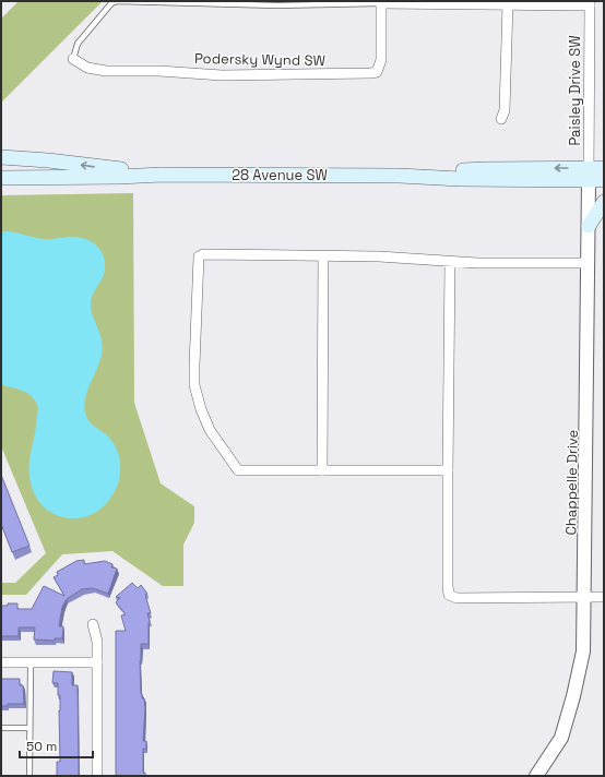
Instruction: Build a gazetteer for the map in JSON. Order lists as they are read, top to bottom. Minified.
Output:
{"streets":{"main road":["28 Avenue SW"],"street":["Podersky Wynd SW","Paisley Drive SW","Chappelle Drive"]},"crossings":[["Paisley Drive SW","28 Avenue SW"],["Paisley Drive SW","Chappelle Drive"],["28 Avenue SW","Chappelle Drive"]],"scale_bar":"50 m"}
